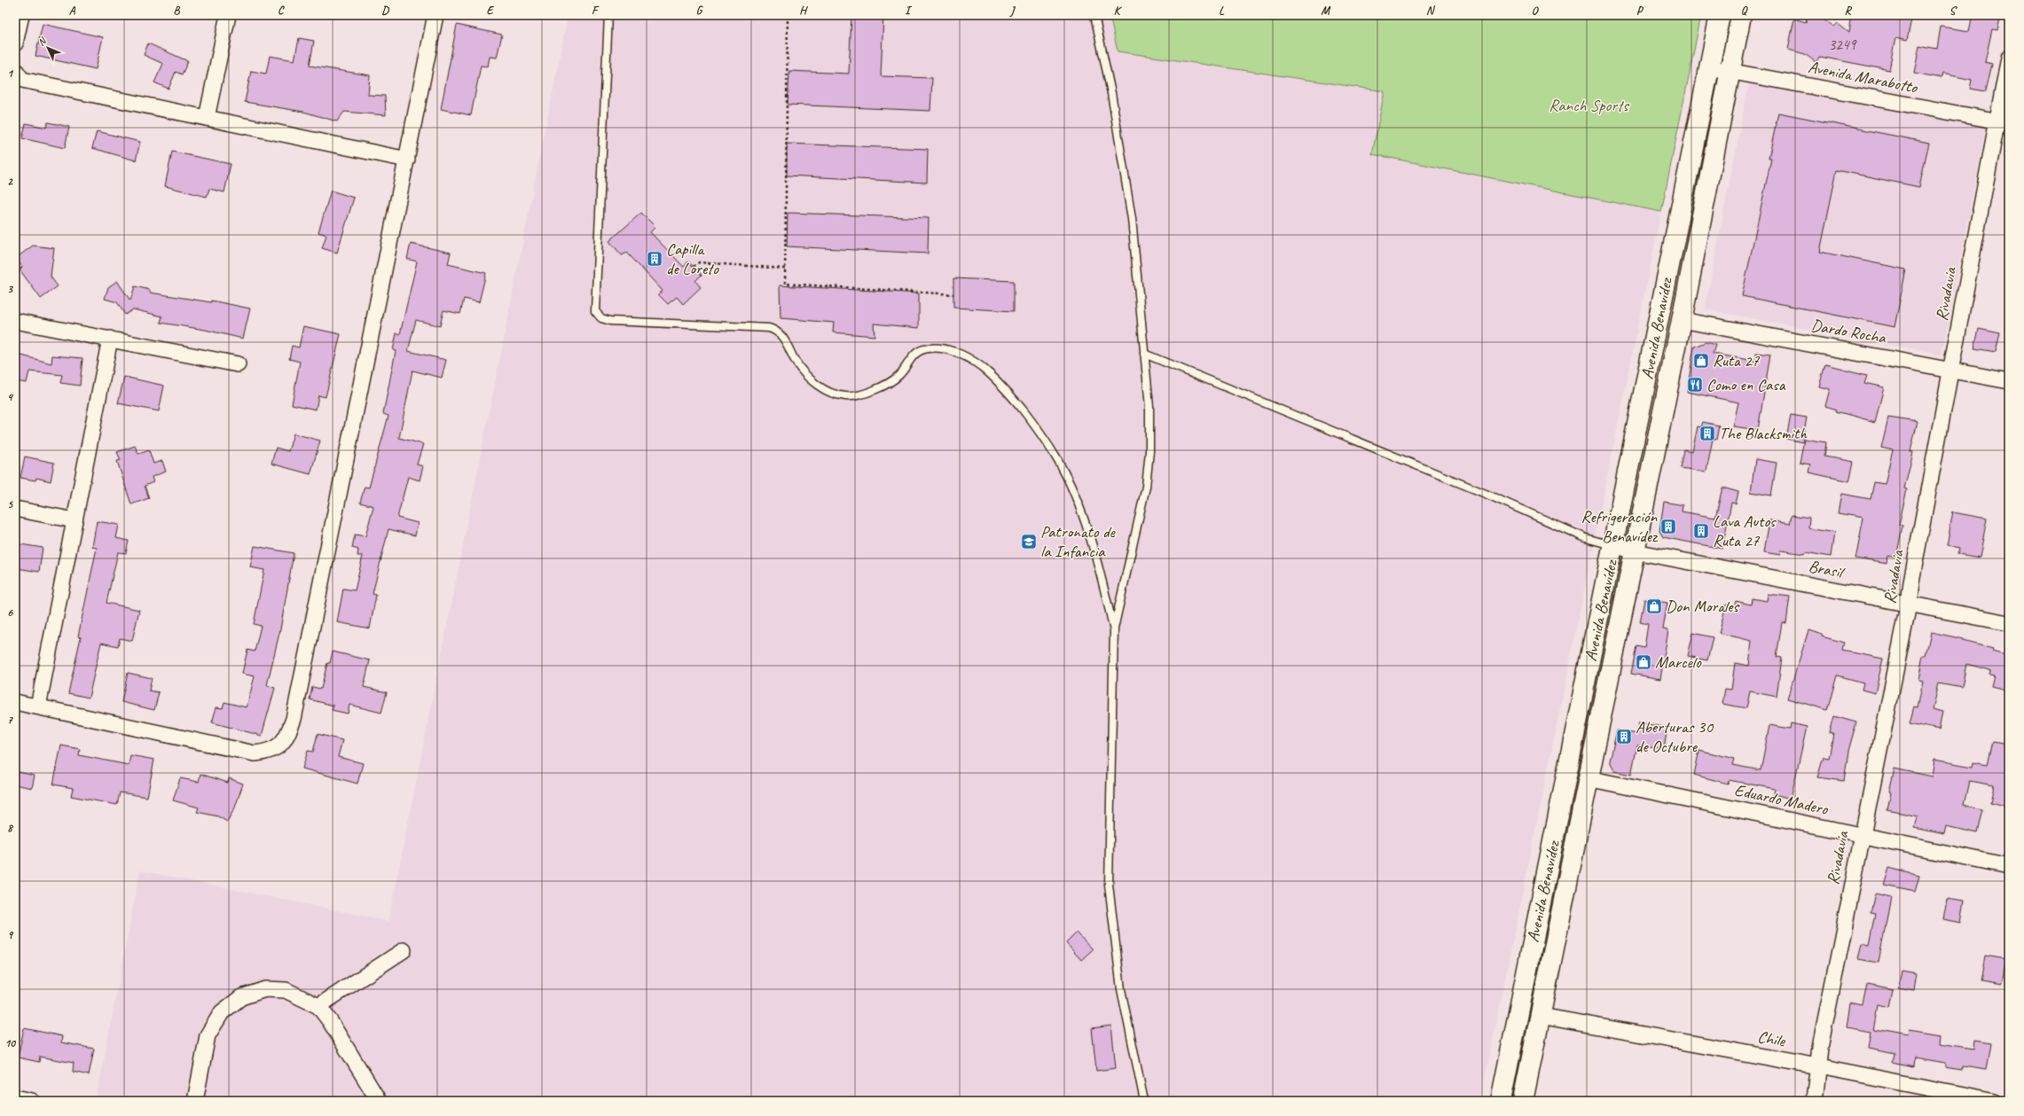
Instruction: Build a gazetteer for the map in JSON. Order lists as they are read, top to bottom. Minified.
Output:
{"streets":{"main road":["Avenida Benavídez"],"street":["Avenida Marabotto","Rivadavia","Dardo Rocha","Brasil","Eduardo Madero","Chile"]},"crossings":[["Avenida Marabotto","Rivadavia"],["Avenida Marabotto","Avenida Benavídez"],["Rivadavia","Dardo Rocha"],["Rivadavia","Brasil"],["Rivadavia","Eduardo Madero"],["Rivadavia","Chile"],["Avenida Benavídez","Dardo Rocha"],["Avenida Benavídez","Brasil"],["Avenida Benavídez","Eduardo Madero"],["Avenida Benavídez","Chile"]],"parks":["Ranch Sports"],"places":{"building":["Capilla de Loreto","The Blacksmith","Refrigeración Benavídez","Lava Autos Ruta 27","Aberturas 30 de Octubre"],"shop":["Ruta 27","Don Morales","Marcelo"],"restaurant":["Como en Casa"],"school or university":["Patronato de la Infancia"]},"house_numbers":["3249"],"north":"top left","grid":{"columns":["A","B","C","D","E","F","G","H","I","J","K","L","M","N","O","P","Q","R","S"],"rows":["1","2","3","4","5","6","7","8","9","10"]}}
